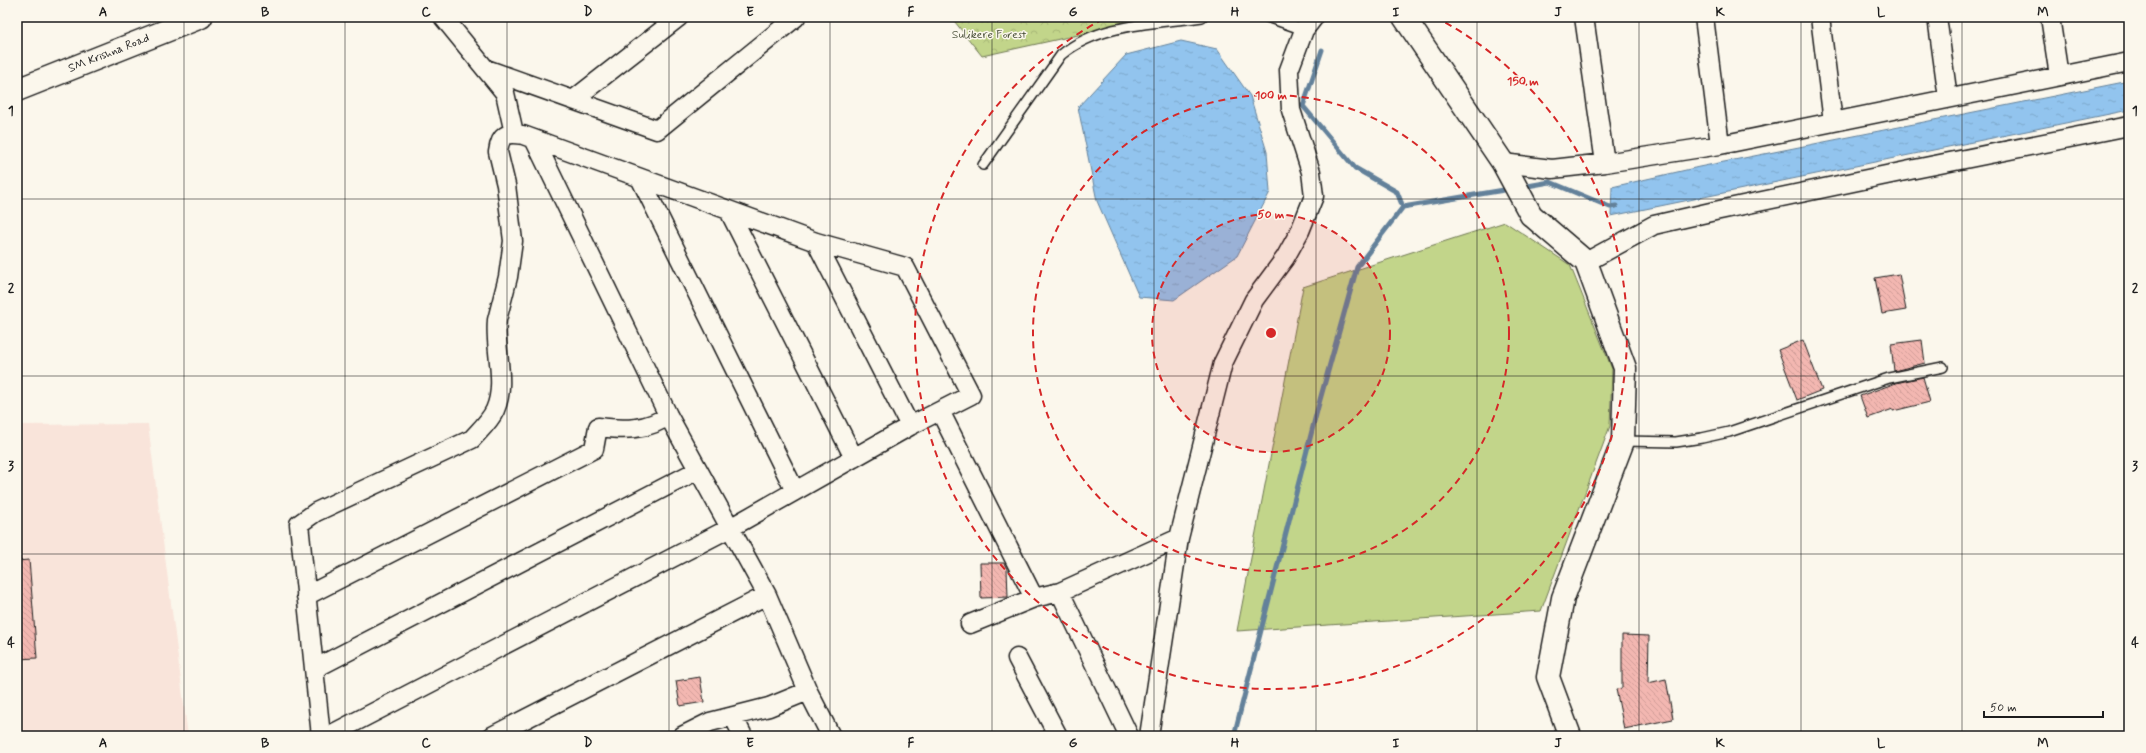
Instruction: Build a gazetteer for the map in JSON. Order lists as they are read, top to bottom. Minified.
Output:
{"streets":{"main road":["SM Krishna Road"]},"parks":["Sulikere Forest"],"scale_bar":"50 m","grid":{"columns":["A","B","C","D","E","F","G","H","I","J","K","L","M"],"rows":["1","2","3","4"]},"rings":["150 m","100 m","50 m"]}
